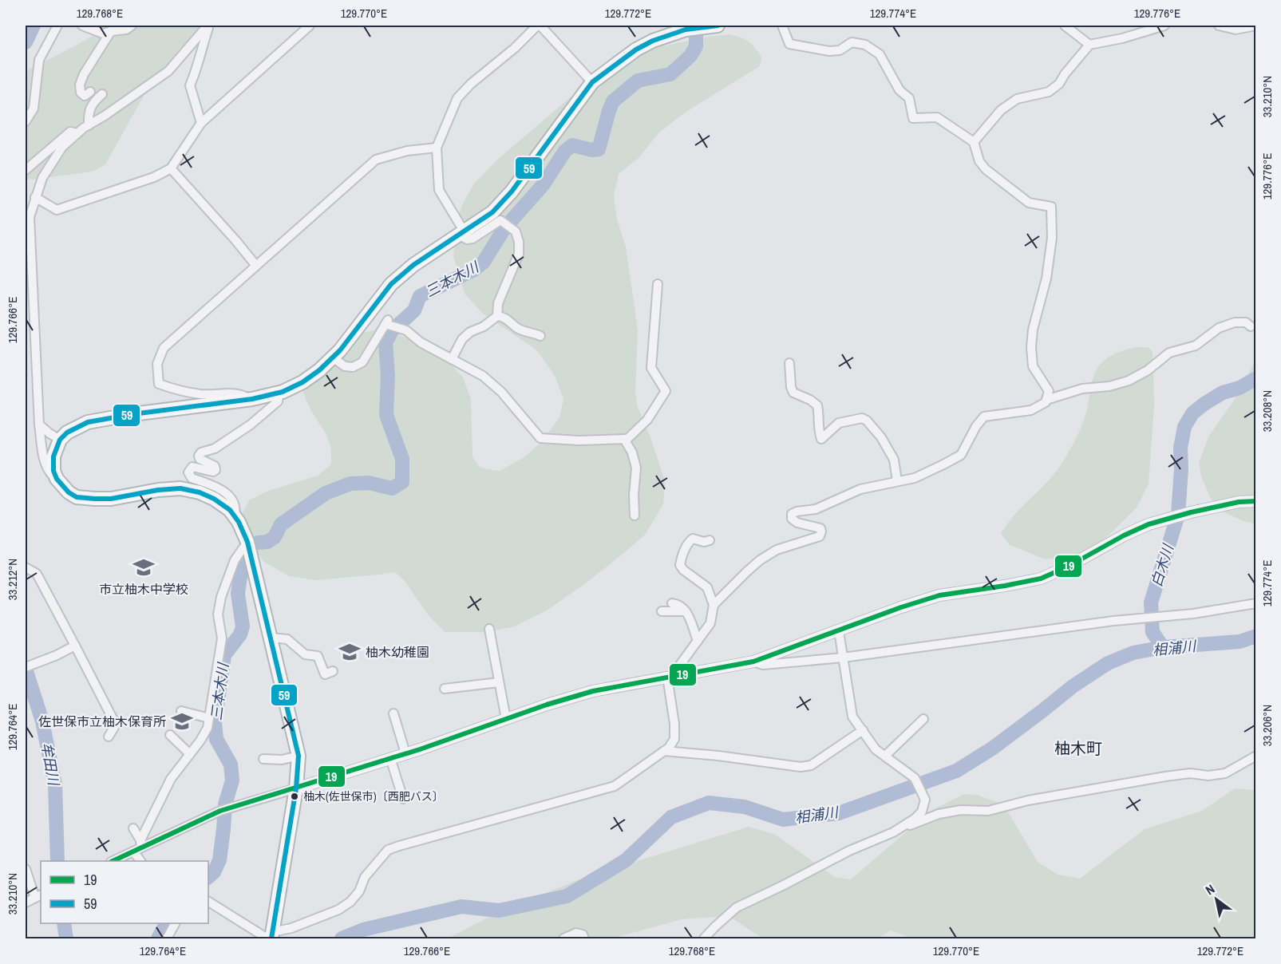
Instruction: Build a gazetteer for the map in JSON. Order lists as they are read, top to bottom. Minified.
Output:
{"districts":["柚木町"],"water":["三本木川","白木川","相浦川","牟田川"],"places":{"school or university":["市立柚木中学校","柚木幼稚園","佐世保市立柚木保育所"],"other":["柚木(佐世保市)〔西肥バス〕"]},"lines":["transit line 59","transit line 19"],"legend":["19","59"],"north":"top left","coordinates":["129.768°E","129.770°E","129.772°E","129.774°E","129.776°E","33.210°N","129.766°E","33.208°N","33.212°N","33.206°N","129.764°E"]}
